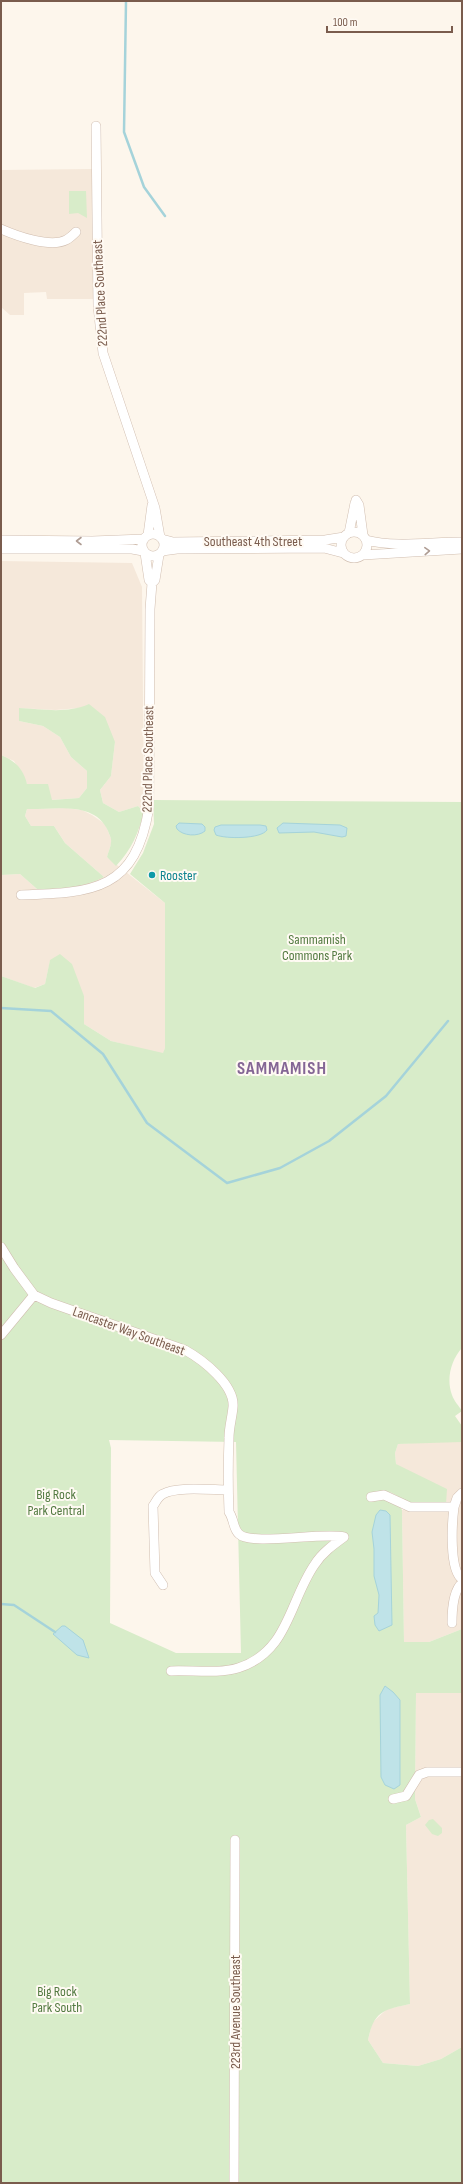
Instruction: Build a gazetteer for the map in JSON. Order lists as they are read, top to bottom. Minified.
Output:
{"streets":{"street":["222nd Place Southeast","Southeast 4th Street","Lancaster Way Southeast","223rd Avenue Southeast"]},"crossings":[["222nd Place Southeast","Southeast 4th Street"]],"districts":["SAMMAMISH"],"parks":["Sammamish Commons Park","Big Rock Park Central","Big Rock Park South"],"places":["Rooster"],"scale_bar":"100 m"}
